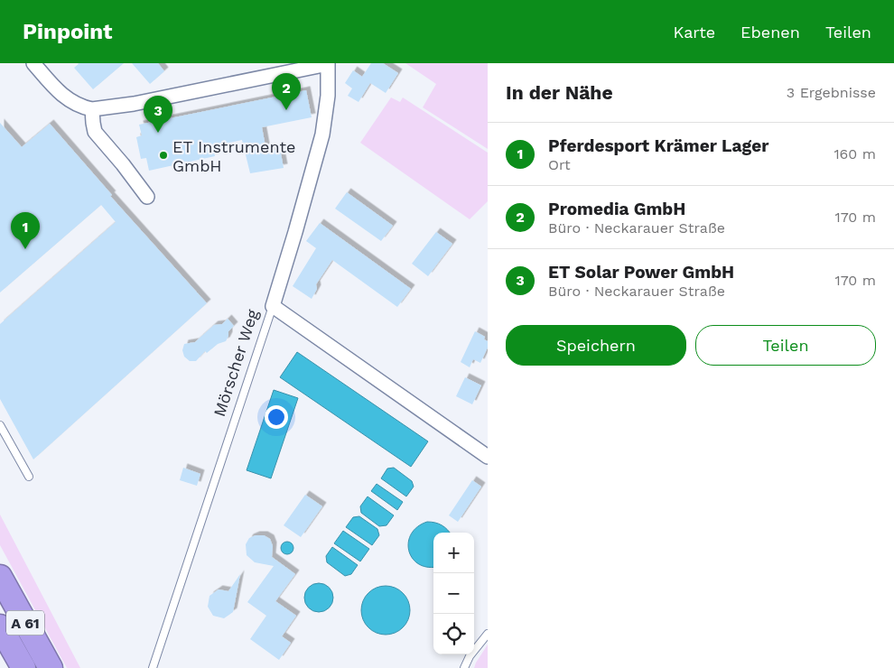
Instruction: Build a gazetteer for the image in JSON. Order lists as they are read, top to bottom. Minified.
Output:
{"streets":{"highway":["A 61"],"street":["Mörscher Weg"]},"places":["ET Instrumente GmbH"],"page":{"header":"Pinpoint","nav":["Karte","Ebenen","Teilen"],"heading":["In der Nähe","3 Ergebnisse"],"pins":["2","3","1"],"list":[{"mark":"1","name":"Pferdesport Krämer Lager","note":"Ort","value":"160 m"},{"mark":"2","name":"Promedia GmbH","note":"Büro · Neckarauer Straße","value":"170 m"},{"mark":"3","name":"ET Solar Power GmbH","note":"Büro · Neckarauer Straße","value":"170 m"}],"buttons":["Speichern","Teilen"],"map_buttons":["+","−"]}}
